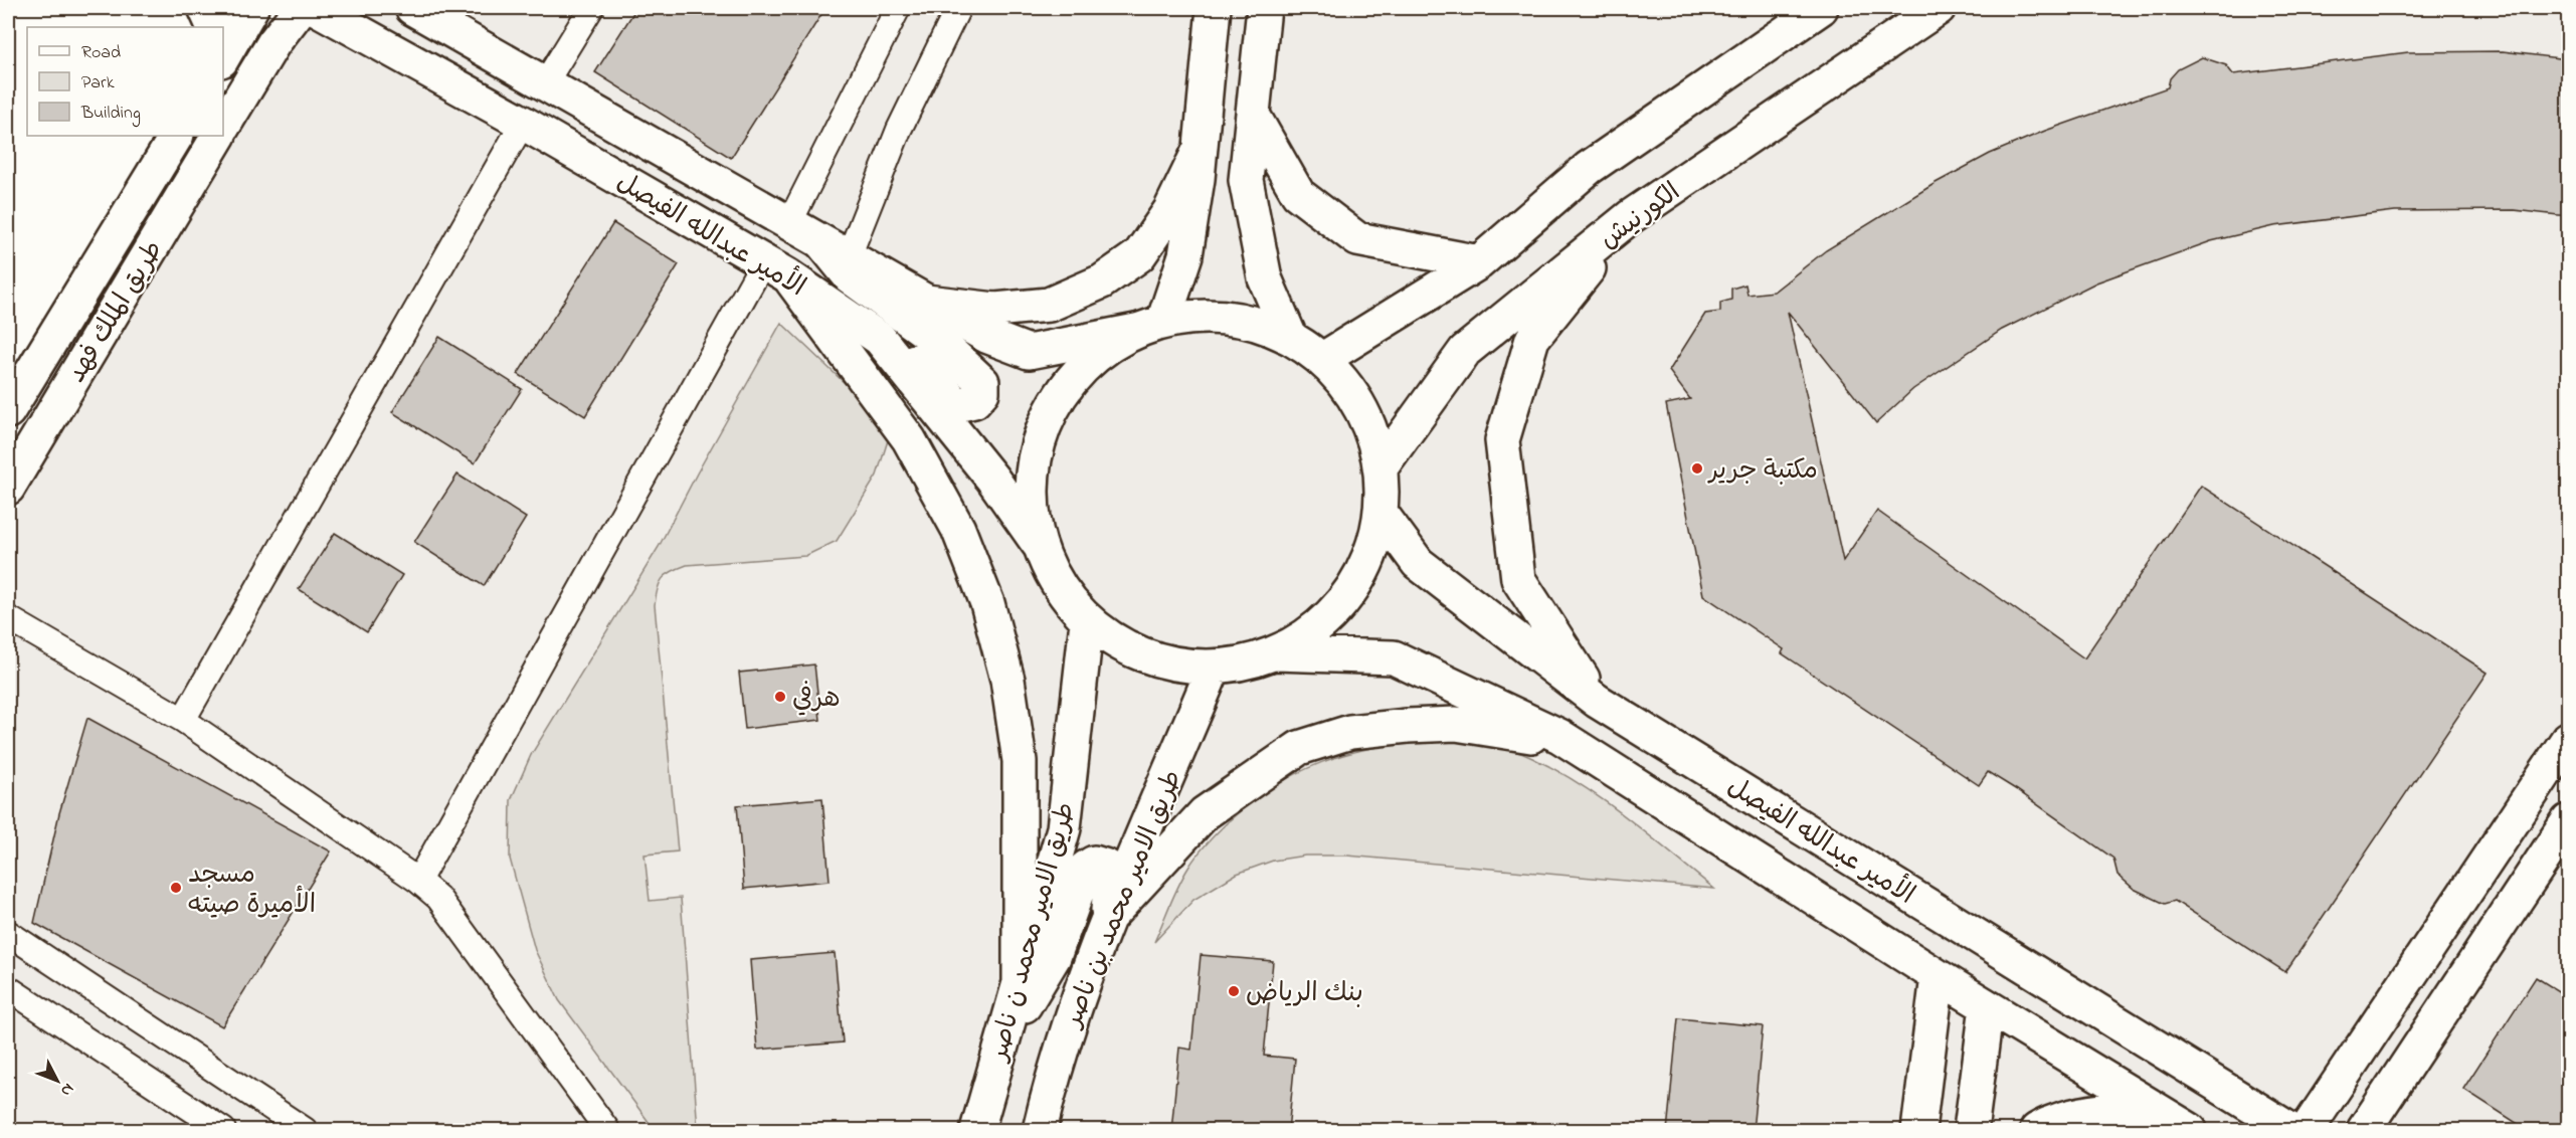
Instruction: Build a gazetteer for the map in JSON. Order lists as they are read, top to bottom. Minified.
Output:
{"streets":{"main road":["الكورنيش","الأمير عبدالله الفيصل","طريق الملك فهد","طريق الامير محمد بن ناصر","طريق الامير محمد ن ناصر"]},"crossings":[["الكورنيش","الأمير عبدالله الفيصل"]],"places":["مكتبة جرير","هرفي","مسجد الأميرة صيته","بنك الرياض"],"legend":["Road","Park","Building"],"north":"bottom right"}
